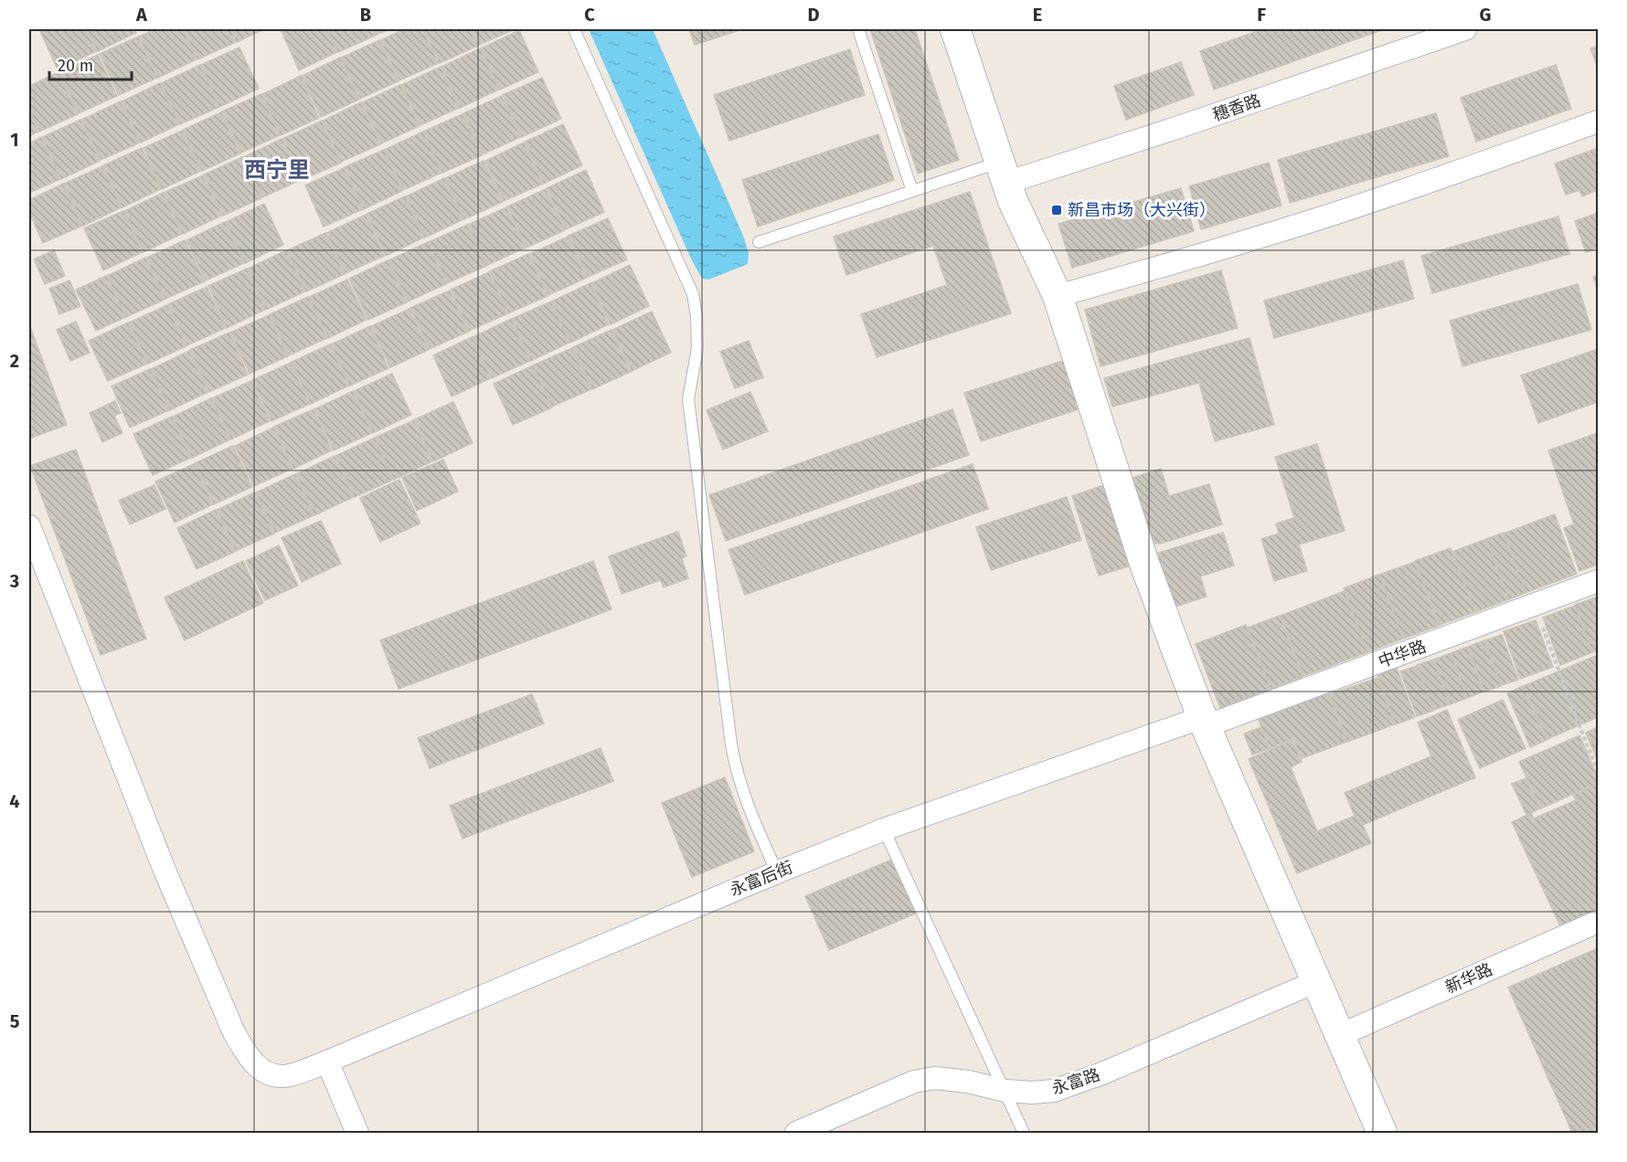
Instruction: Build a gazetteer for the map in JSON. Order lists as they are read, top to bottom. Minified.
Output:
{"streets":{"street":["穗香路","中华路","永富后街","新华路","永富路"]},"crossings":[["中华路","永富后街"]],"districts":["西宁里"],"places":{"transit":["新昌市场（大兴街）"]},"scale_bar":"20 m","grid":{"columns":["A","B","C","D","E","F","G"],"rows":["1","2","3","4","5"]}}
